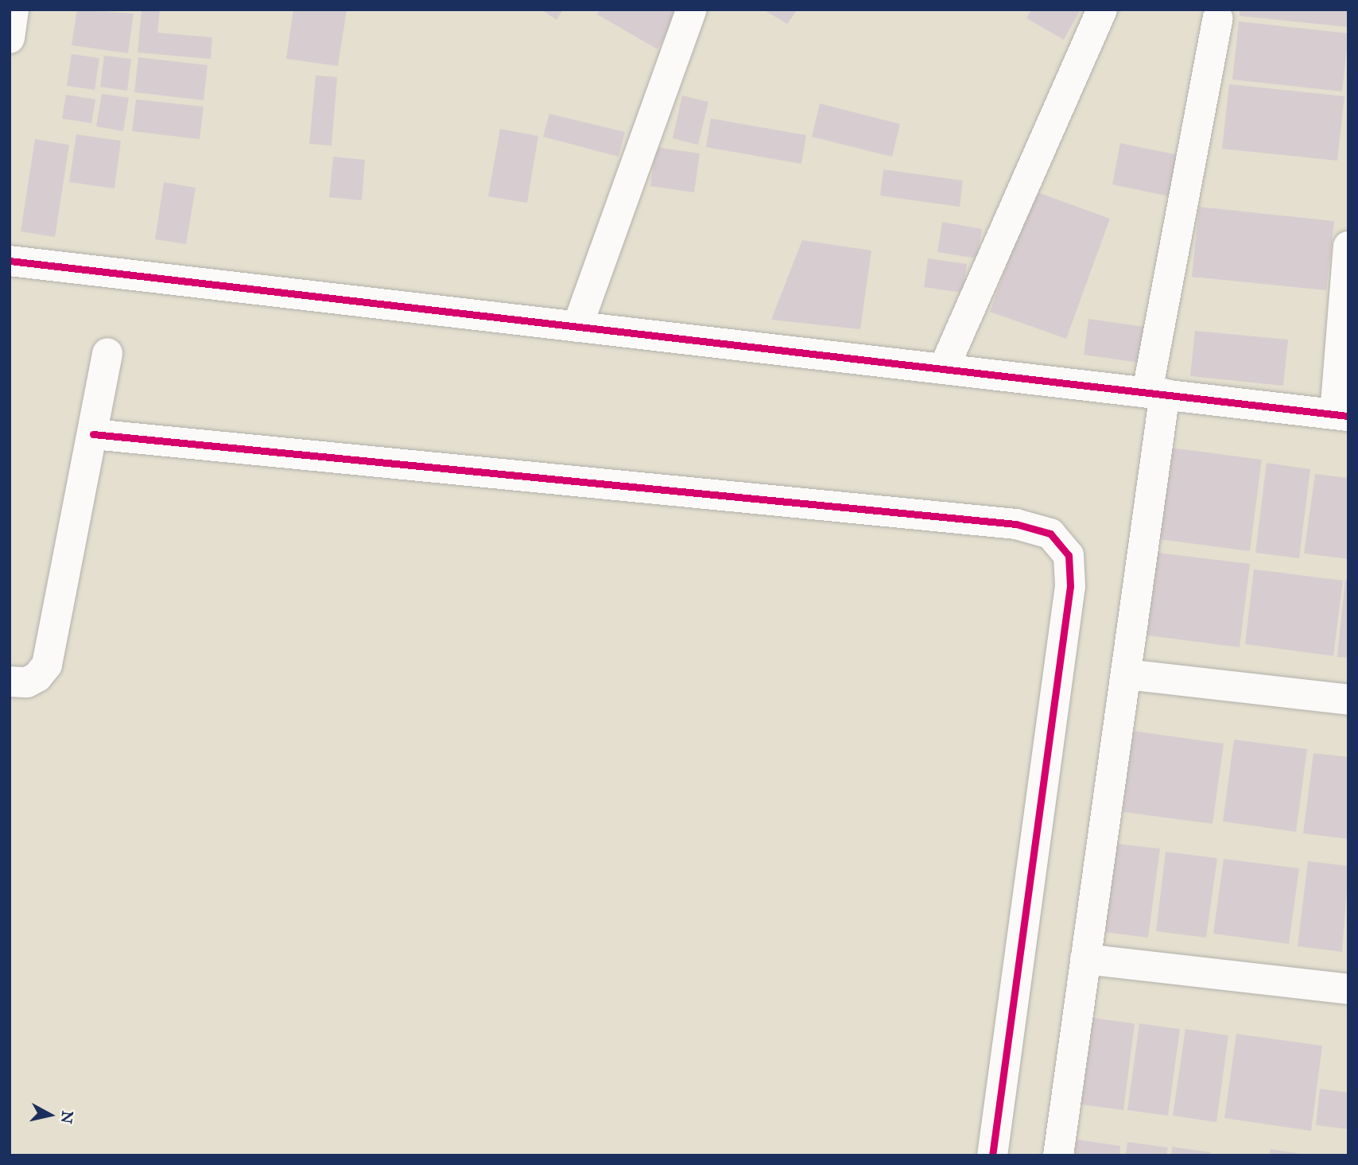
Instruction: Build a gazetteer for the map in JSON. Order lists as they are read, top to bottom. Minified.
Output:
{"north":"right"}
